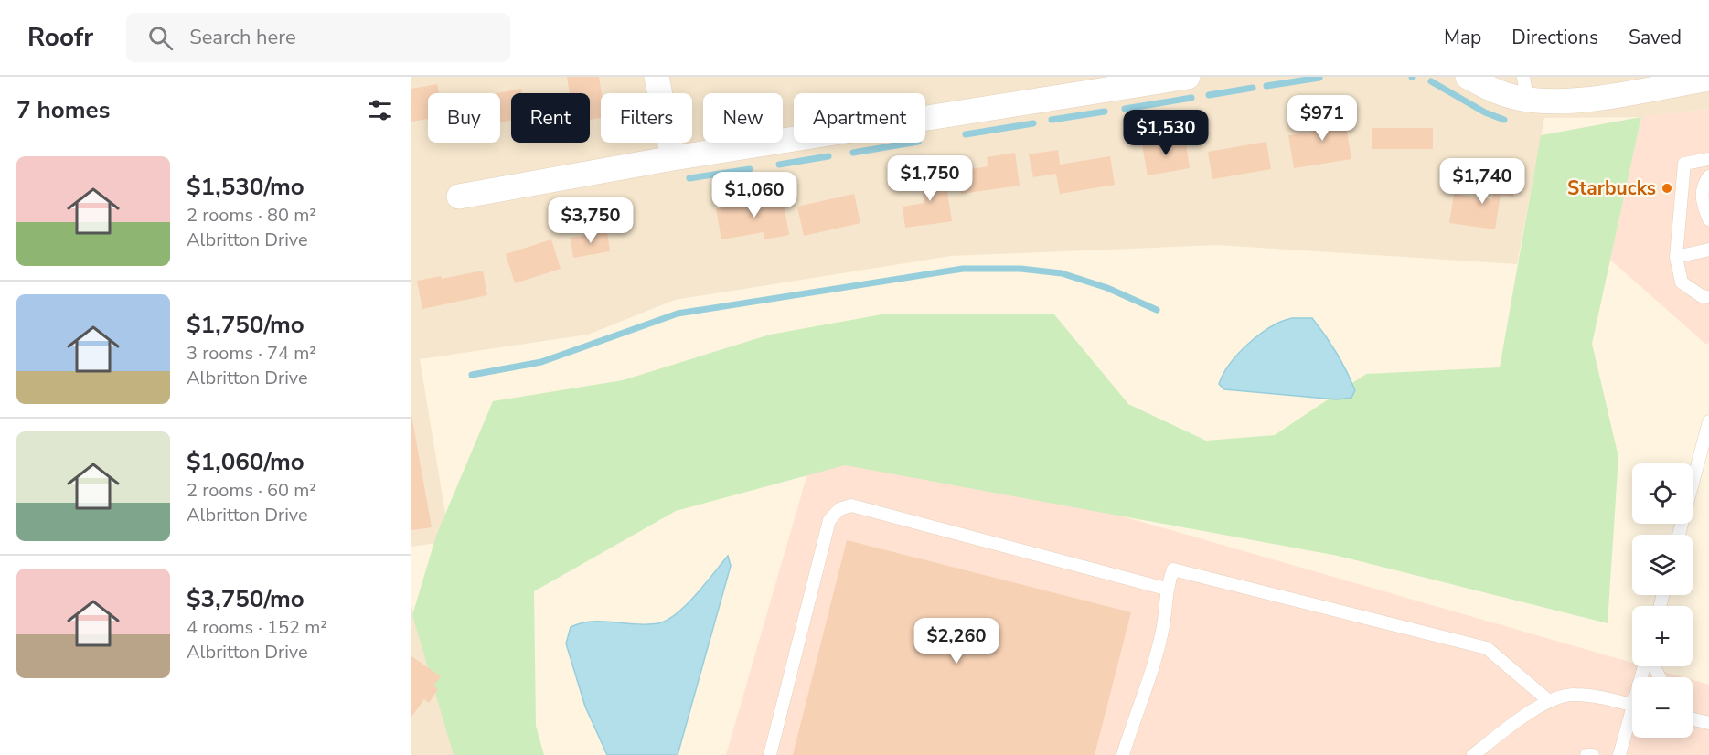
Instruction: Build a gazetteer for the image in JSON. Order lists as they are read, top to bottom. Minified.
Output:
{"places":["Starbucks"],"page":{"header":"Roofr","search":"Search here","nav":["Map","Directions","Saved"],"heading":"7 homes","chip":["Buy","Rent","Filters","New","Apartment"],"price":["$971","$1,530","$1,750","$1,740","$1,060","$3,750","$2,260"],"list":[{"name":"$1,530/mo","note":"2 rooms · 80 m² · Albritton Drive"},{"name":"$1,750/mo","note":"3 rooms · 74 m² · Albritton Drive"},{"name":"$1,060/mo","note":"2 rooms · 60 m² · Albritton Drive"},{"name":"$3,750/mo","note":"4 rooms · 152 m² · Albritton Drive"}],"map_buttons":["+","−"]}}
